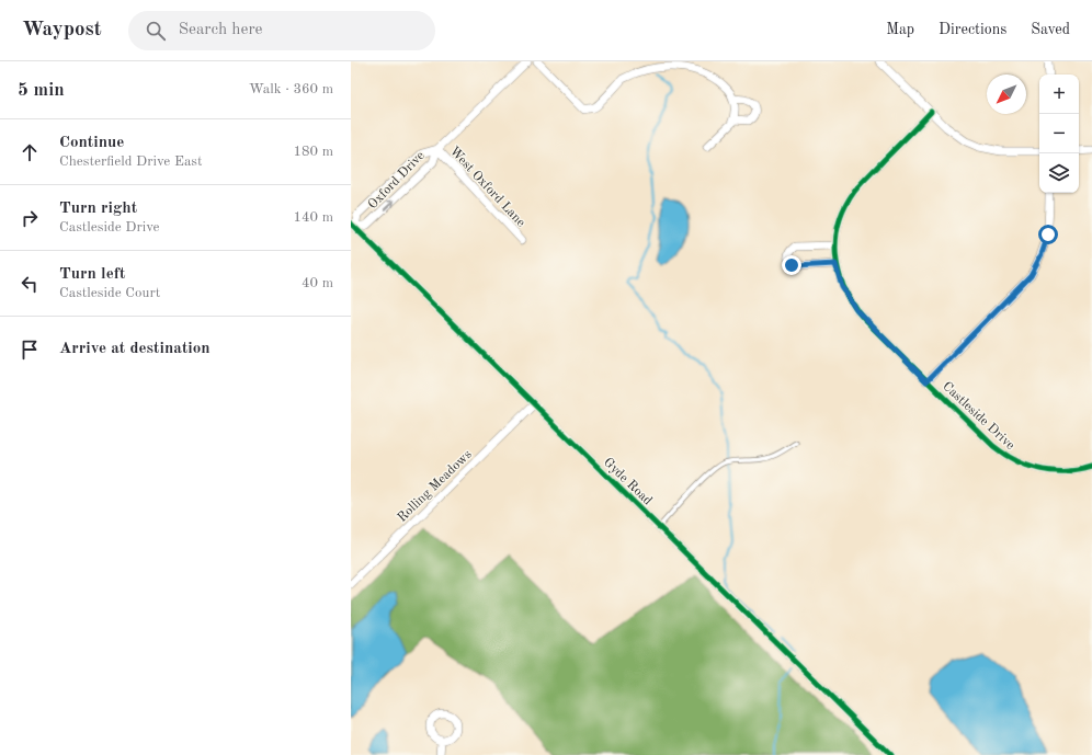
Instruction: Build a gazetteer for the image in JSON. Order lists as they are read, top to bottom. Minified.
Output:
{"streets":{"street":["Oxford Drive","West Oxford Lane","Castleside Drive","Gyde Road","Rolling Meadows"]},"crossings":[["Oxford Drive","West Oxford Lane"],["Oxford Drive","Gyde Road"],["Gyde Road","Rolling Meadows"]],"north":"bottom left","page":{"header":"Waypost","search":"Search here","nav":["Map","Directions","Saved"],"heading":["5 min","Walk · 360 m"],"map_buttons":["+","−"],"list":[["Continue","Chesterfield Drive East","180 m"],["Turn right","Castleside Drive","140 m"],["Turn left","Castleside Court","40 m"],"Arrive at destination"]}}
